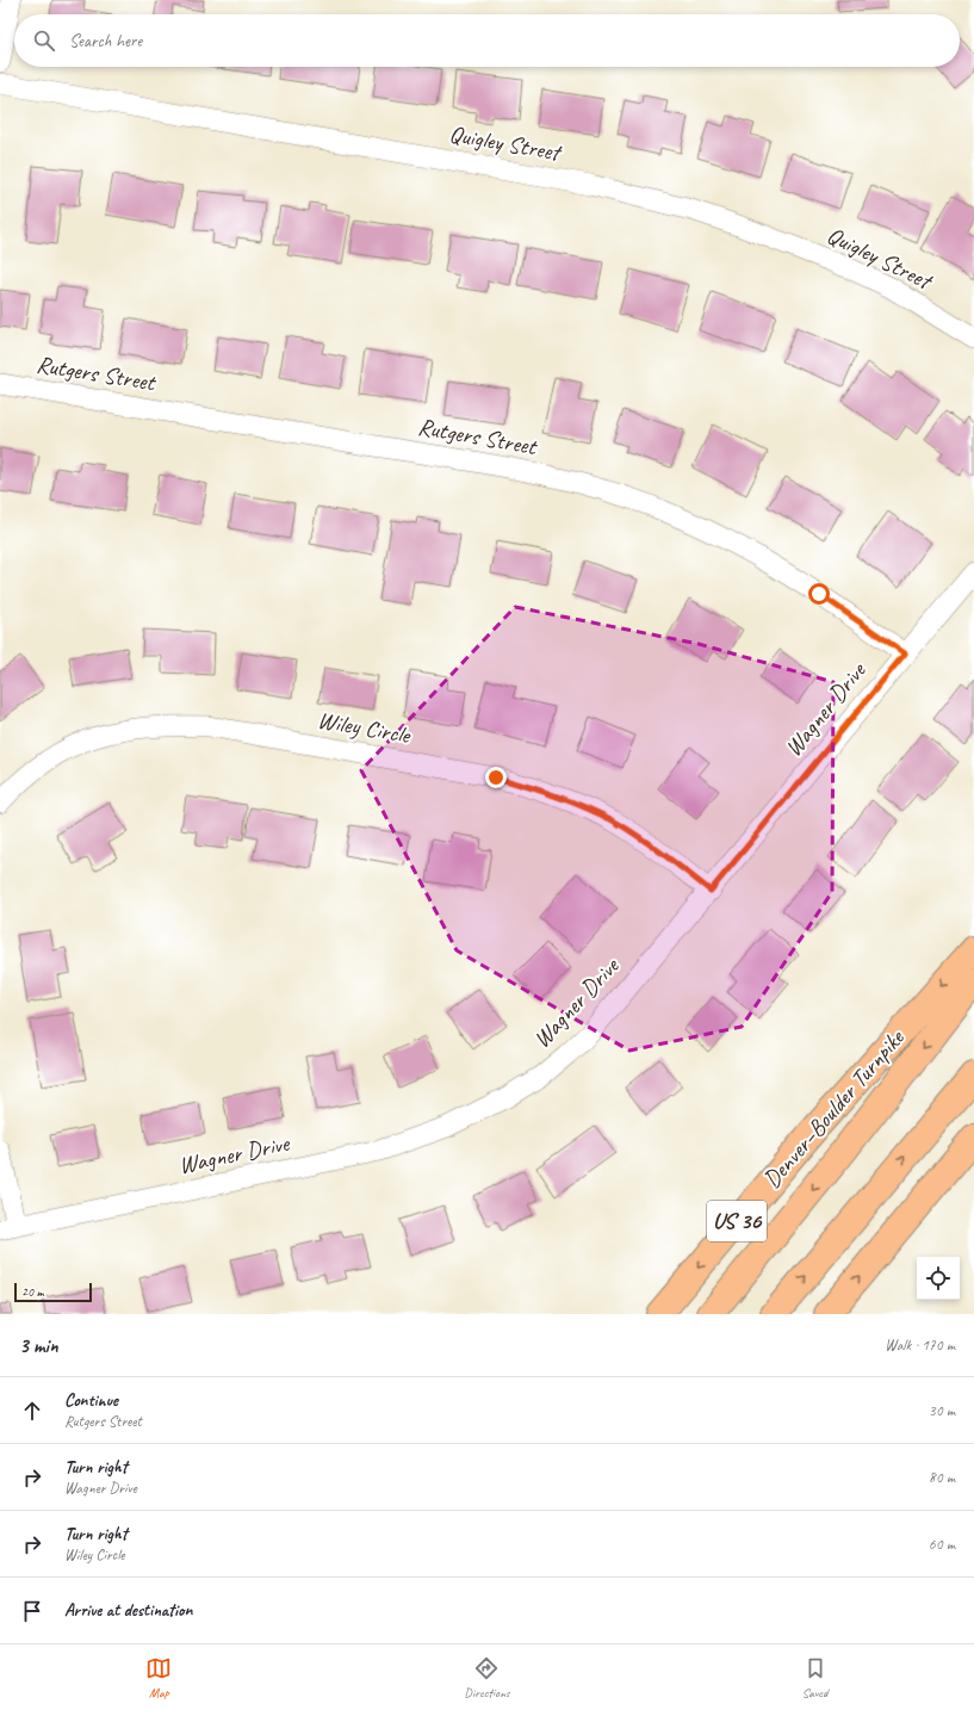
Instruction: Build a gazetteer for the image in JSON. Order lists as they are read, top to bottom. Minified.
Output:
{"streets":{"highway":["Denver–Boulder Turnpike","US 36"],"street":["Quigley Street","Rutgers Street","Wagner Drive","Wiley Circle"]},"crossings":[["Rutgers Street","Wagner Drive"],["Wagner Drive","Wiley Circle"]],"scale_bar":"20 m","page":{"search":"Search here","scale":"20 m","heading":["3 min","Walk · 170 m"],"list":[["Continue","Rutgers Street","30 m"],["Turn right","Wagner Drive","80 m"],["Turn right","Wiley Circle","60 m"],"Arrive at destination"],"nav":["Map","Directions","Saved"]}}
